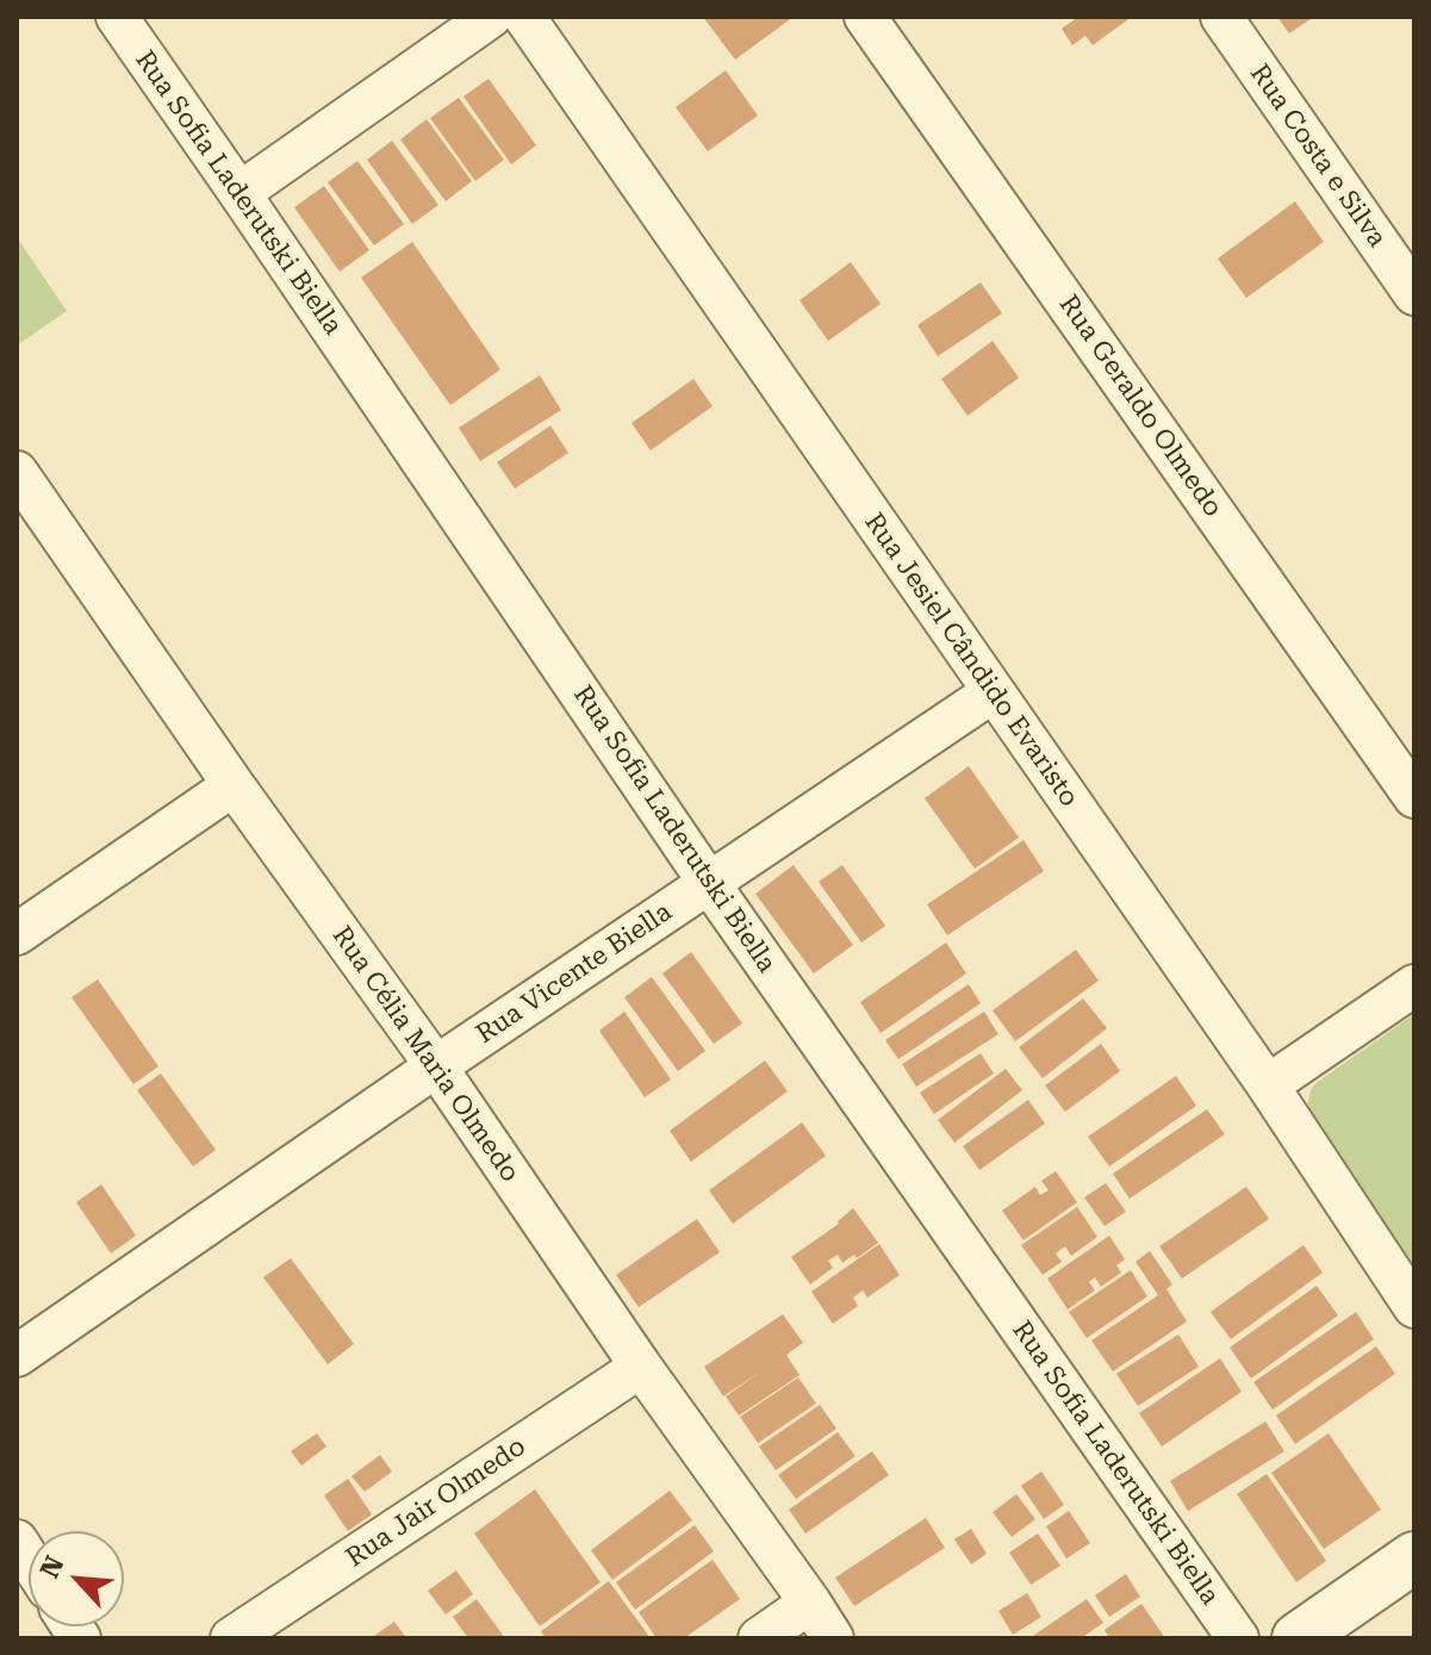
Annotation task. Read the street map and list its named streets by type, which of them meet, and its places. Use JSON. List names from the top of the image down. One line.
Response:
{"streets":{"street":["Rua Costa e Silva","Rua Sofia Laderutski Biella","Rua Geraldo Olmedo","Rua Jesiel Cândido Evaristo","Rua Vicente Biella","Rua Célia Maria Olmedo","Rua Jair Olmedo"]},"crossings":[["Rua Sofia Laderutski Biella","Rua Vicente Biella"],["Rua Jesiel Cândido Evaristo","Rua Vicente Biella"],["Rua Vicente Biella","Rua Célia Maria Olmedo"],["Rua Célia Maria Olmedo","Rua Jair Olmedo"]],"north":"top left"}
